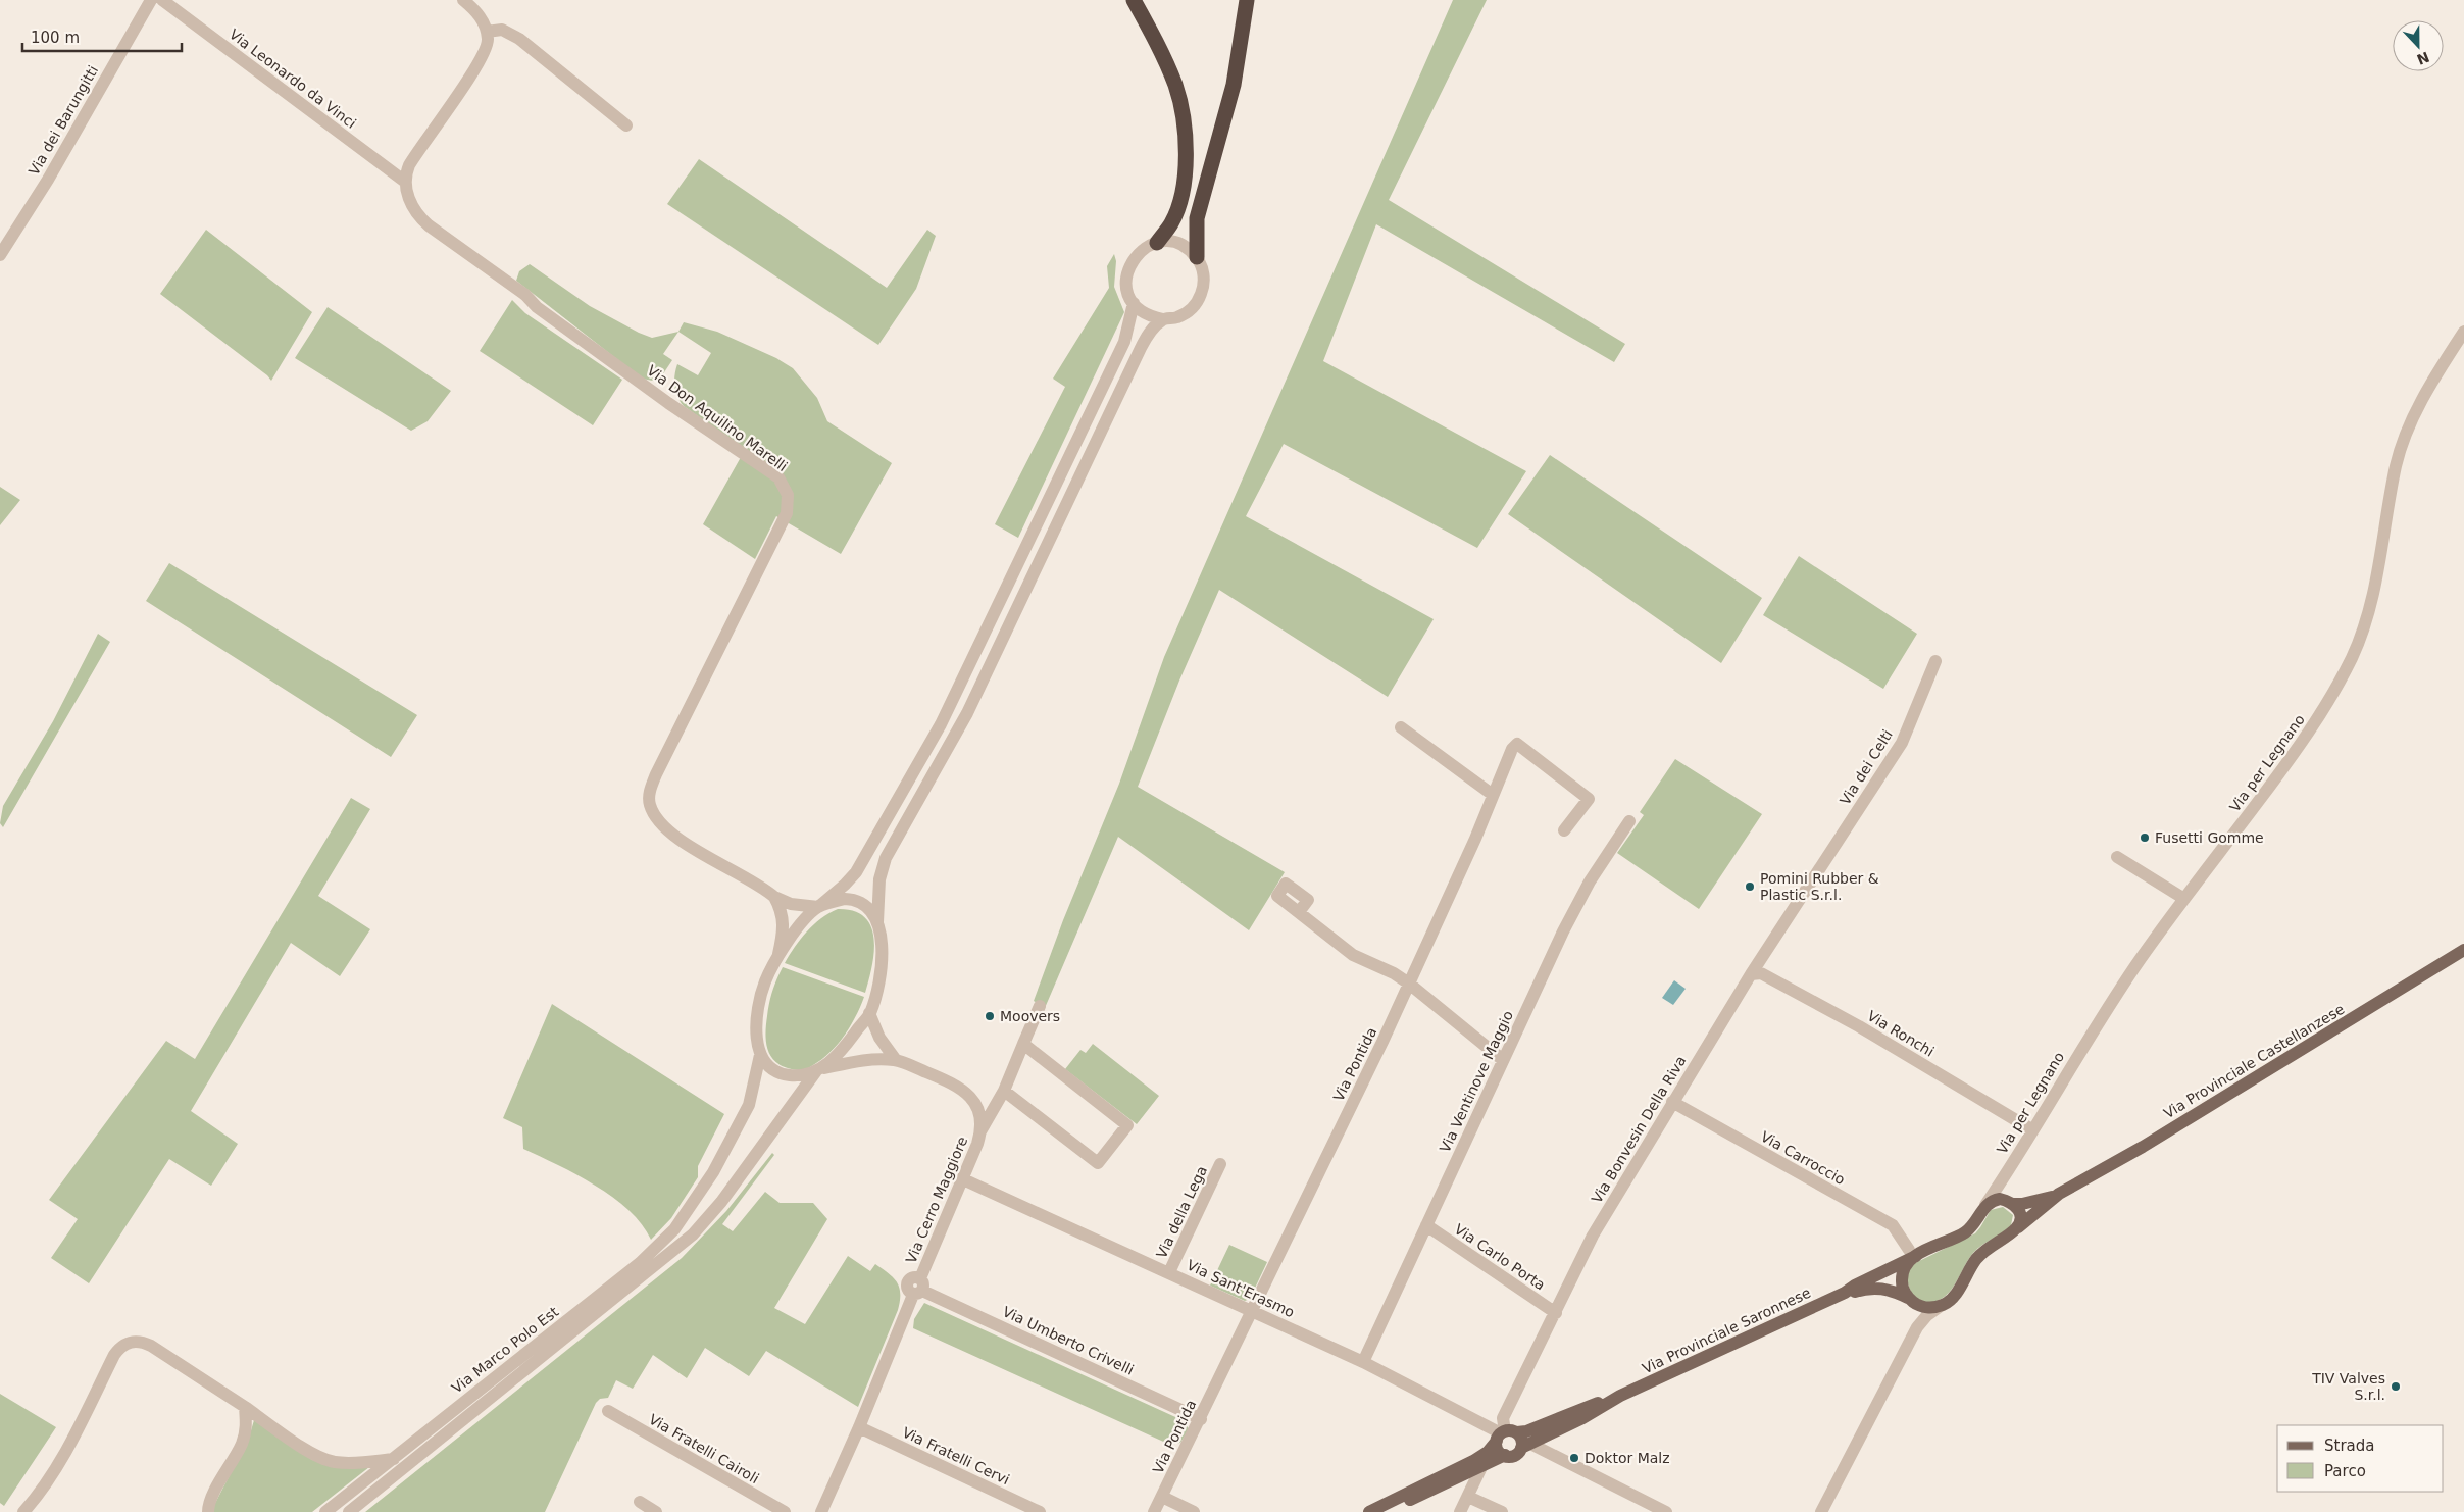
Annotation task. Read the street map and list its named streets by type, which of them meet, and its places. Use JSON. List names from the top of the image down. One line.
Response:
{"streets":{"main road":["Via Provinciale Castellanzese","Via Provinciale Saronnese"],"street":["Via Leonardo da Vinci","Via dei Barungitti","Via Don Aquilino Marelli","Via per Legnano","Via dei Celti","Via Ronchi","Via Pontida","Via Ventinove Maggio","Via Bonvesin Della Riva","Via Carroccio","Via Cerro Maggiore","Via della Lega","Via Carlo Porta","Via Sant'Erasmo","Via Umberto Crivelli","Via Marco Polo Est","Via Fratelli Cairoli","Via Fratelli Cervi"]},"crossings":[["Via Leonardo da Vinci","Via Don Aquilino Marelli"],["Via Don Aquilino Marelli","Via Cerro Maggiore"],["Via Don Aquilino Marelli","Via Marco Polo Est"],["Via per Legnano","Via Ronchi"],["Via per Legnano","Via Provinciale Castellanzese"],["Via per Legnano","Via Provinciale Saronnese"],["Via dei Celti","Via Bonvesin Della Riva"],["Via Ronchi","Via Bonvesin Della Riva"],["Via Provinciale Castellanzese","Via Provinciale Saronnese"],["Via Pontida","Via Sant'Erasmo"],["Via Pontida","Via Umberto Crivelli"],["Via Ventinove Maggio","Via Carlo Porta"],["Via Ventinove Maggio","Via Sant'Erasmo"],["Via Bonvesin Della Riva","Via Carroccio"],["Via Bonvesin Della Riva","Via Carlo Porta"],["Via Bonvesin Della Riva","Via Sant'Erasmo"],["Via Bonvesin Della Riva","Via Provinciale Saronnese"],["Via Carroccio","Via Provinciale Saronnese"],["Via Cerro Maggiore","Via Sant'Erasmo"],["Via Cerro Maggiore","Via Umberto Crivelli"],["Via Cerro Maggiore","Via Marco Polo Est"],["Via Cerro Maggiore","Via Fratelli Cervi"],["Via della Lega","Via Sant'Erasmo"],["Via Sant'Erasmo","Via Provinciale Saronnese"]],"places":["Fusetti Gomme","Pomini Rubber & Plastic S.r.l.","Moovers","TIV Valves S.r.l.","Doktor Malz"],"legend":["Strada","Parco"],"scale_bar":"100 m","north":"bottom"}
